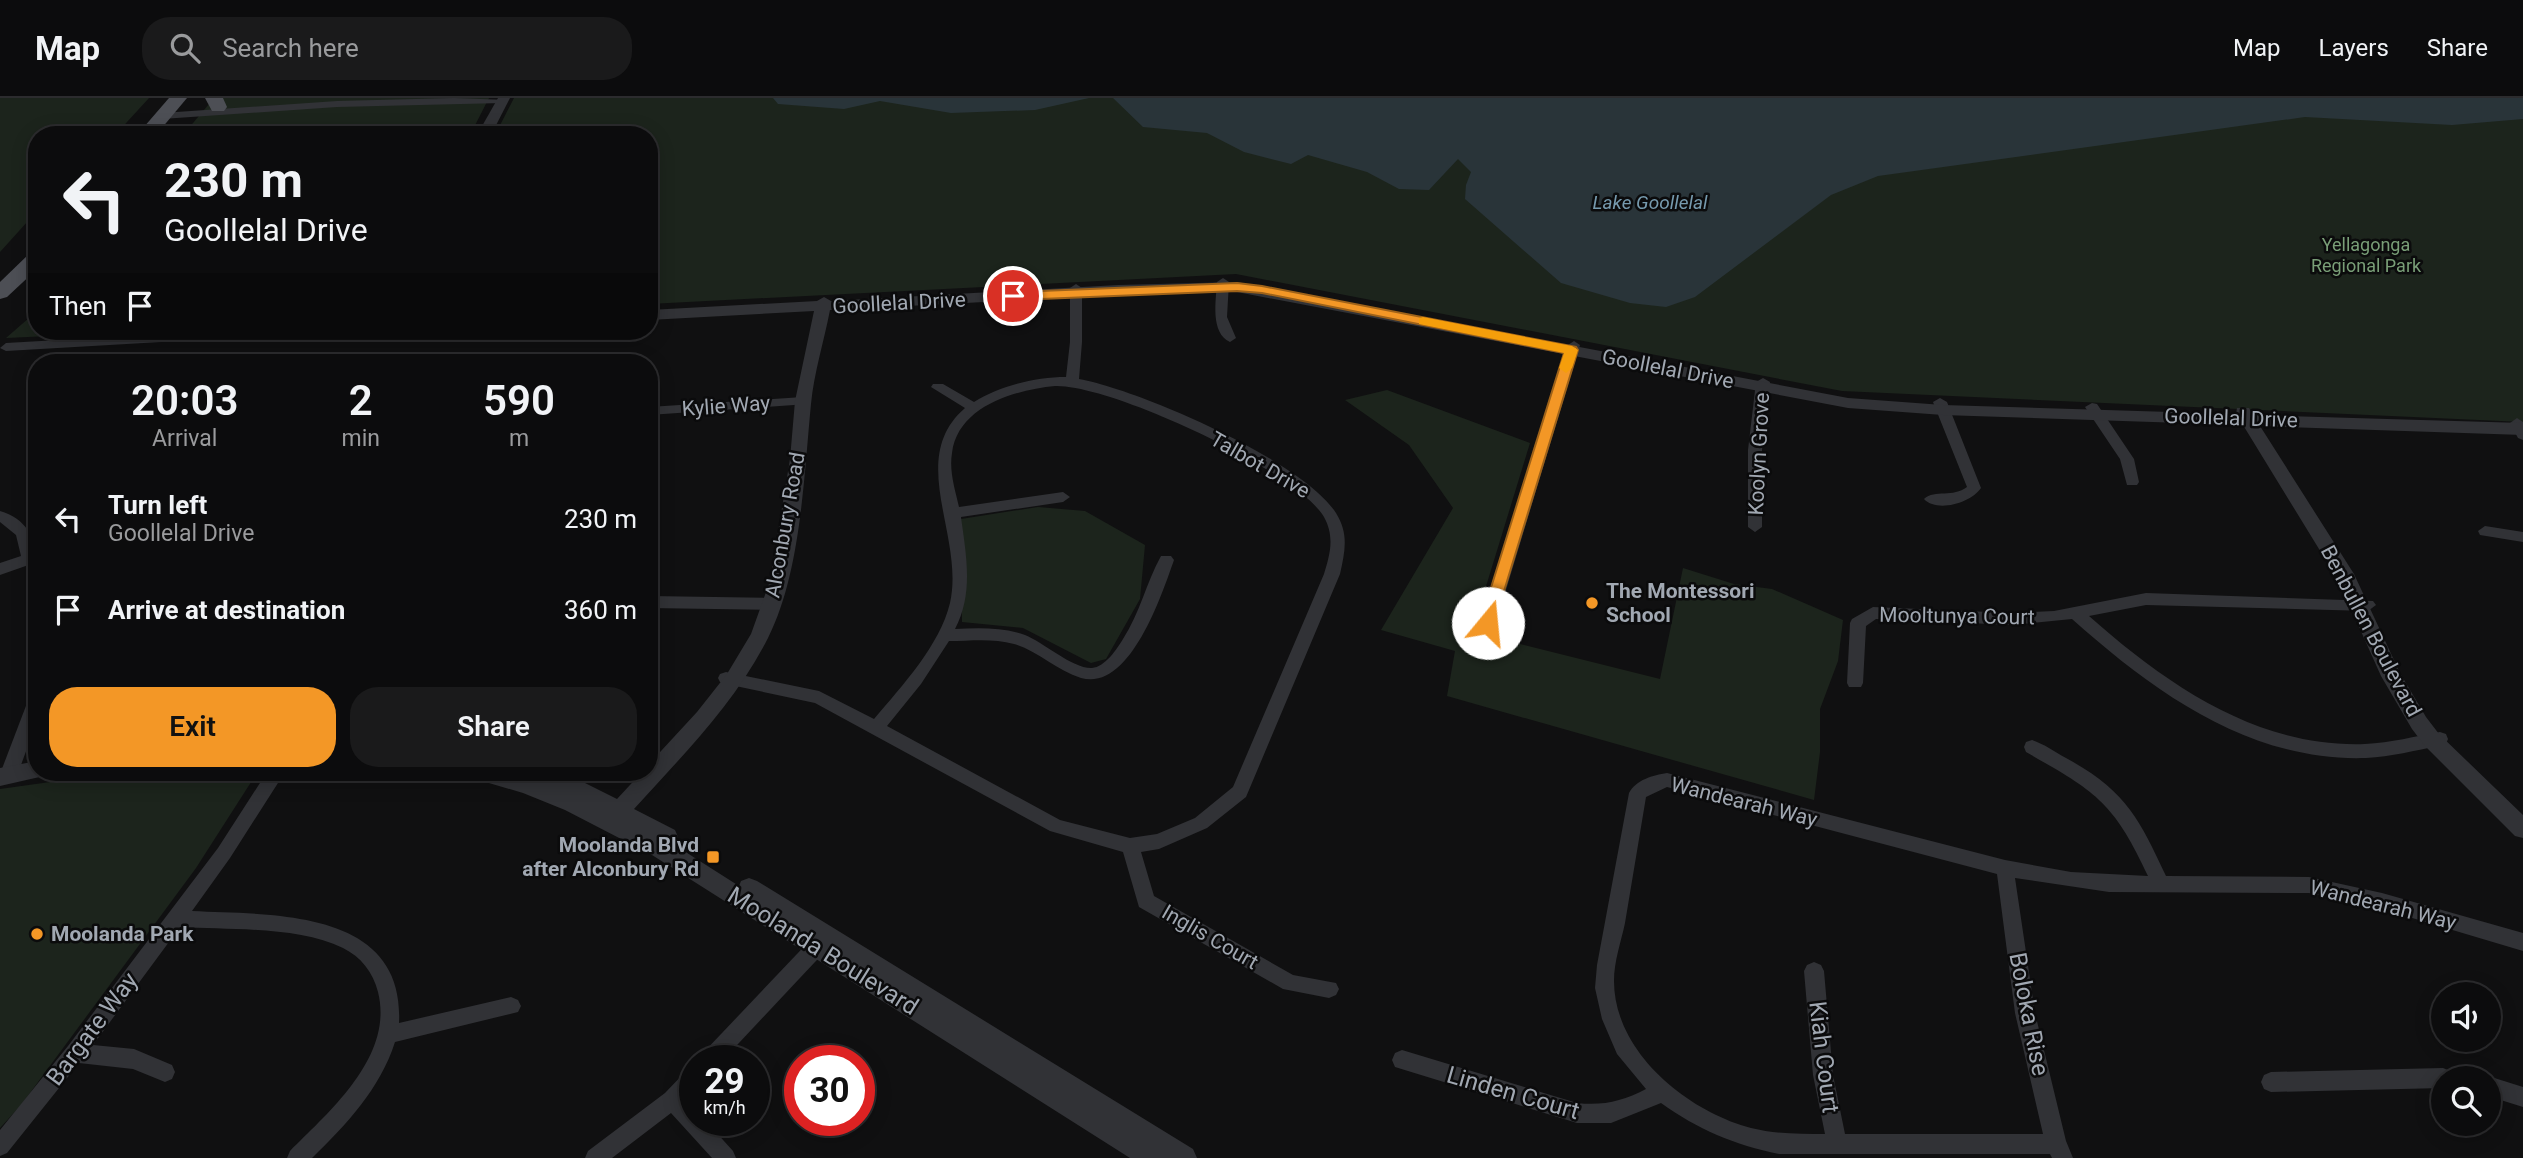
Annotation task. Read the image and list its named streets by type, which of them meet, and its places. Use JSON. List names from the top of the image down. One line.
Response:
{"streets":{"street":["Goollelal Drive","Kylie Way","Koolyn Grove","Talbot Drive","Alconbury Road","Mooltunya Court","Benbullen Boulevard","Wandearah Way","Inglis Court","Moolanda Boulevard","Boloka Rise","Bargate Way","Kiah Court","Linden Court"]},"crossings":[["Goollelal Drive","Koolyn Grove"],["Goollelal Drive","Alconbury Road"],["Goollelal Drive","Benbullen Boulevard"],["Kylie Way","Alconbury Road"],["Talbot Drive","Alconbury Road"],["Talbot Drive","Inglis Court"],["Alconbury Road","Moolanda Boulevard"],["Mooltunya Court","Benbullen Boulevard"],["Wandearah Way","Boloka Rise"],["Wandearah Way","Kiah Court"],["Wandearah Way","Linden Court"]],"water":["Lake Goollelal"],"parks":["Yellagonga Regional Park"],"places":{"other":["The Montessori School","Moolanda Park"],"transit":["Moolanda Blvd after Alconbury Rd"]},"page":{"header":"Map","search":"Search here","nav":["Map","Layers","Share"],"turn":["230 m","Goollelal Drive"],"then":"Then","eta":["20:03","Arrival","2","min","590","m"],"list":[{"name":"Turn left","note":"Goollelal Drive","value":"230 m"},{"name":"Arrive at destination","value":"360 m"}],"buttons":["Exit","Share"],"speed":"29 km/h","limit":"30"}}
